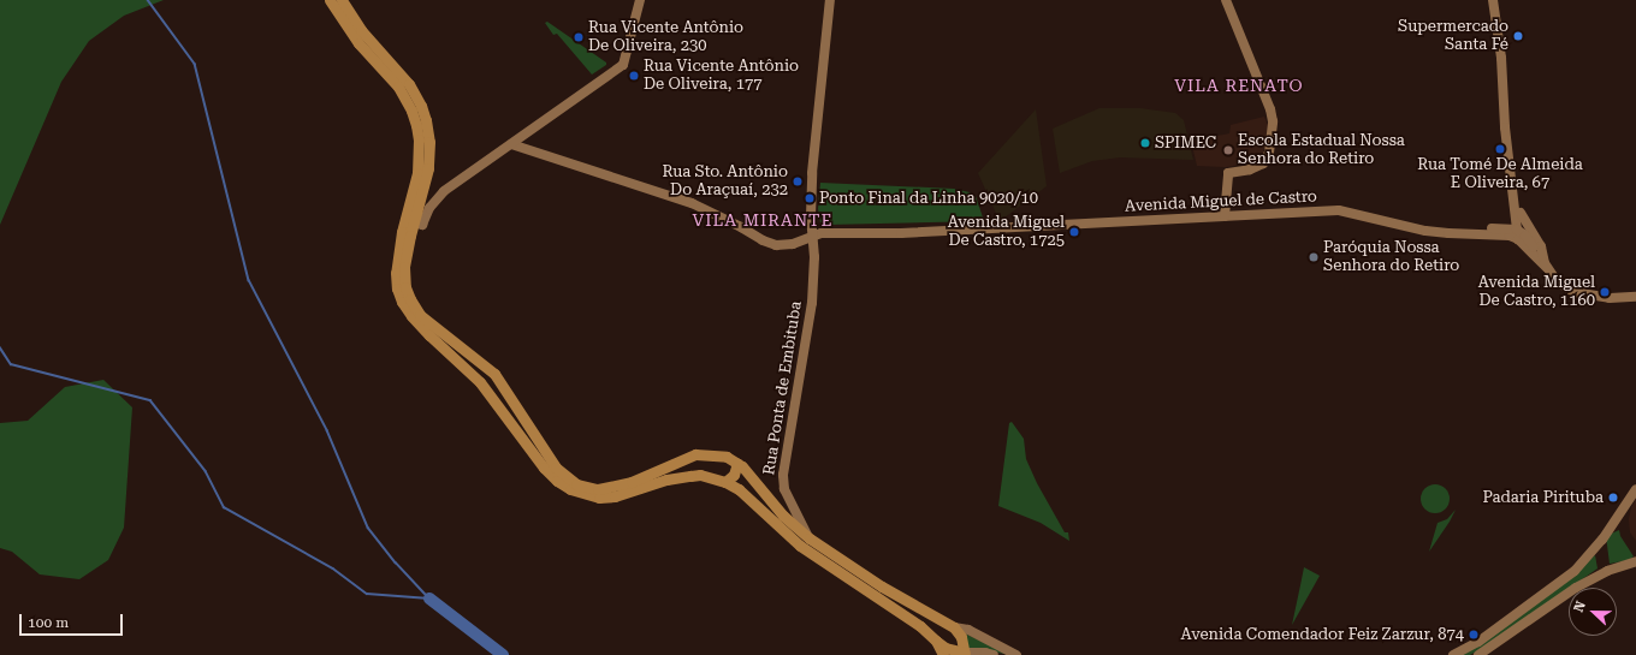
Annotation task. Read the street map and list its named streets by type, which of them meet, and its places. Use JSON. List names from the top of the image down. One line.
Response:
{"streets":{"street":["Avenida Miguel de Castro","Rua Ponta de Embituba"]},"crossings":[["Avenida Miguel de Castro","Rua Ponta de Embituba"]],"districts":["VILA RENATO","VILA MIRANTE"],"places":["Supermercado Santa Fé","Rua Vicente Antônio De Oliveira, 230","Rua Vicente Antônio De Oliveira, 177","SPIMEC","Rua Tomé De Almeida E Oliveira, 67","Escola Estadual Nossa Senhora do Retiro","Rua Sto. Antônio Do Araçuaí, 232","Ponto Final da Linha 9020/10","Avenida Miguel De Castro, 1725","Paróquia Nossa Senhora do Retiro","Avenida Miguel De Castro, 1160","Padaria Pirituba","Avenida Comendador Feiz Zarzur, 874"],"scale_bar":"100 m","north":"left"}
